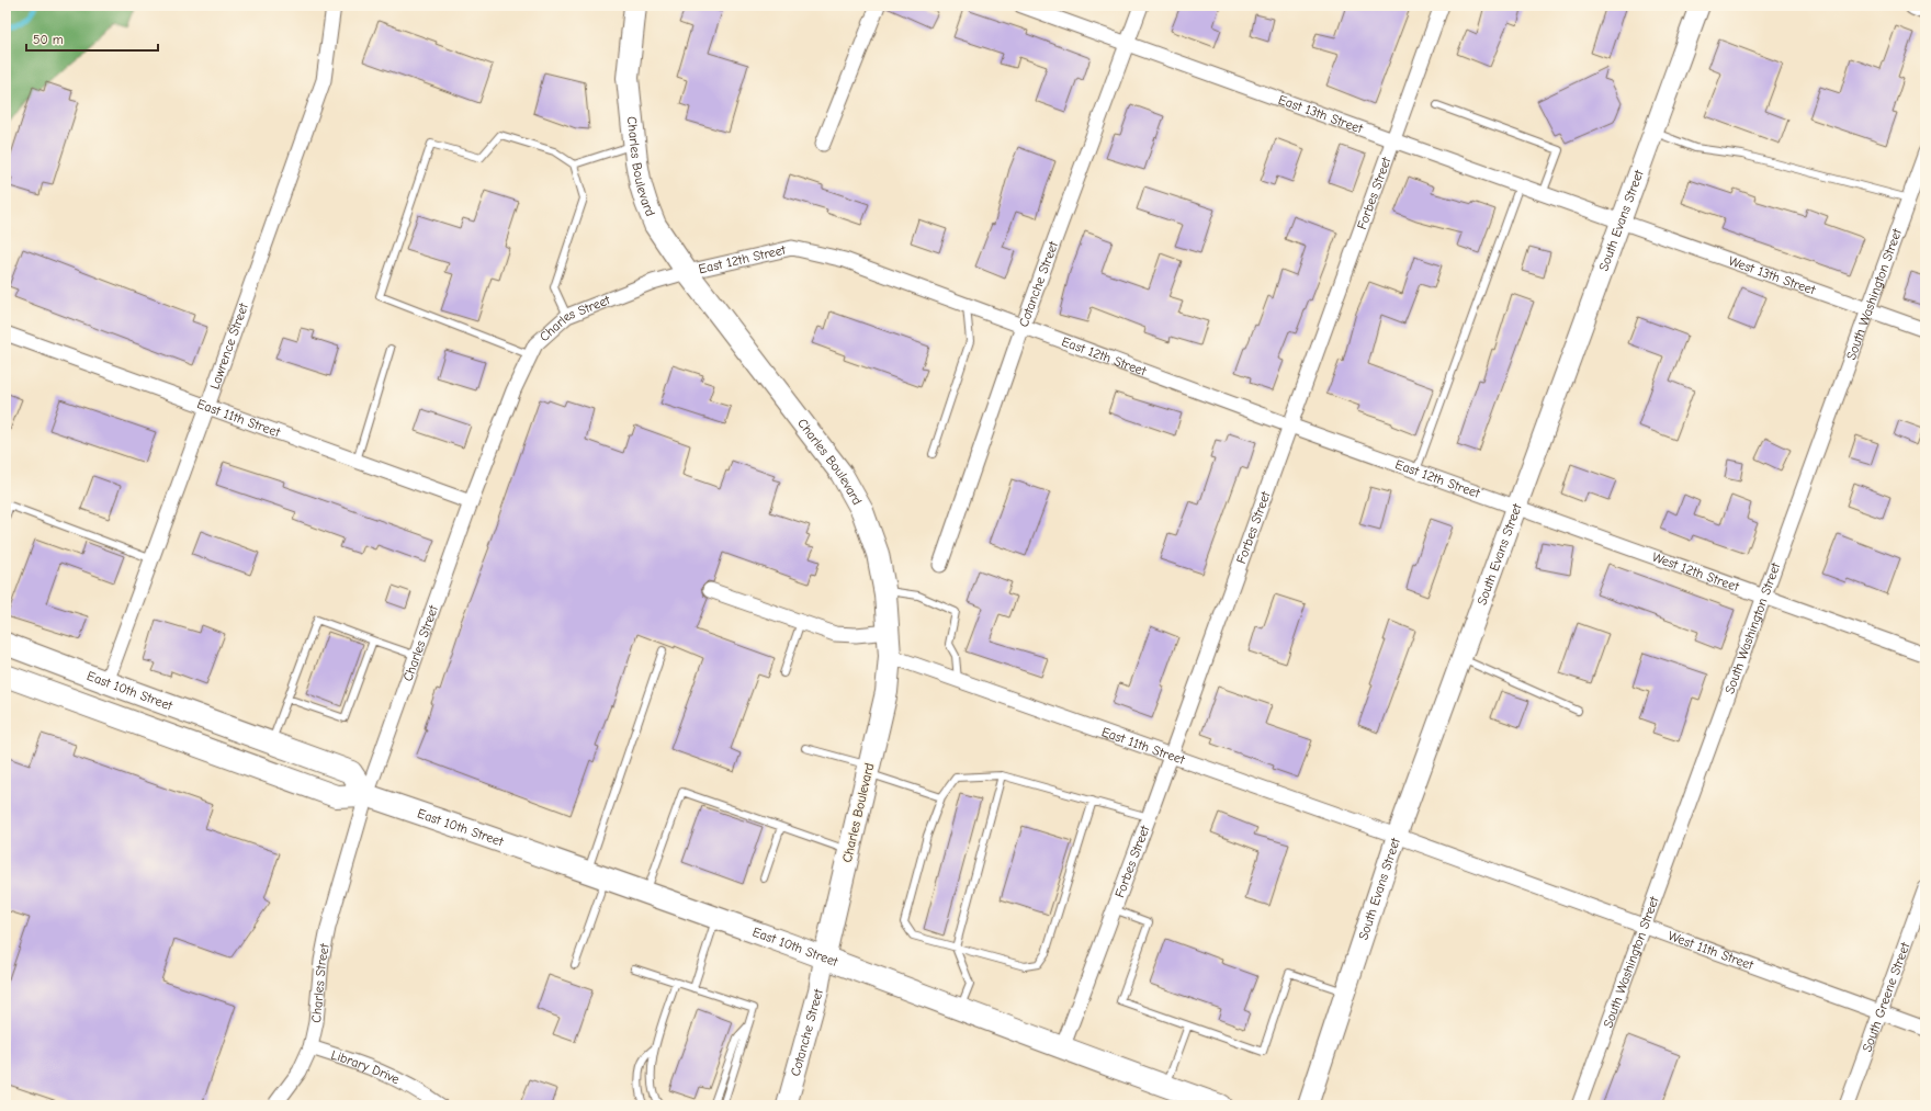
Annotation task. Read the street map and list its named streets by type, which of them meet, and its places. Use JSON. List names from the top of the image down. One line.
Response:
{"streets":{"main road":["Charles Boulevard","South Evans Street","Cotanche Street","East 10th Street"],"street":["East 13th Street","Forbes Street","East 12th Street","West 13th Street","South Washington Street","Charles Street","Lawrence Street","East 11th Street","West 12th Street","West 11th Street","South Greene Street","Library Drive"]},"crossings":[["East 13th Street","Forbes Street"],["East 13th Street","South Evans Street"],["East 13th Street","West 13th Street"],["East 13th Street","Cotanche Street"],["Charles Boulevard","East 12th Street"],["Charles Boulevard","Cotanche Street"],["Charles Boulevard","Charles Street"],["Charles Boulevard","East 11th Street"],["Charles Boulevard","East 10th Street"],["Forbes Street","East 12th Street"],["Forbes Street","East 11th Street"],["Forbes Street","East 10th Street"],["South Evans Street","East 12th Street"],["South Evans Street","West 13th Street"],["South Evans Street","East 11th Street"],["South Evans Street","West 12th Street"],["South Evans Street","West 11th Street"],["East 12th Street","Cotanche Street"],["East 12th Street","Charles Street"],["East 12th Street","West 12th Street"],["West 13th Street","South Washington Street"],["Cotanche Street","East 10th Street"],["South Washington Street","West 12th Street"],["South Washington Street","West 11th Street"],["Charles Street","East 11th Street"],["Charles Street","East 10th Street"],["Charles Street","Library Drive"],["Lawrence Street","East 11th Street"],["Lawrence Street","East 10th Street"],["East 11th Street","West 11th Street"],["West 11th Street","South Greene Street"]],"scale_bar":"50 m"}
